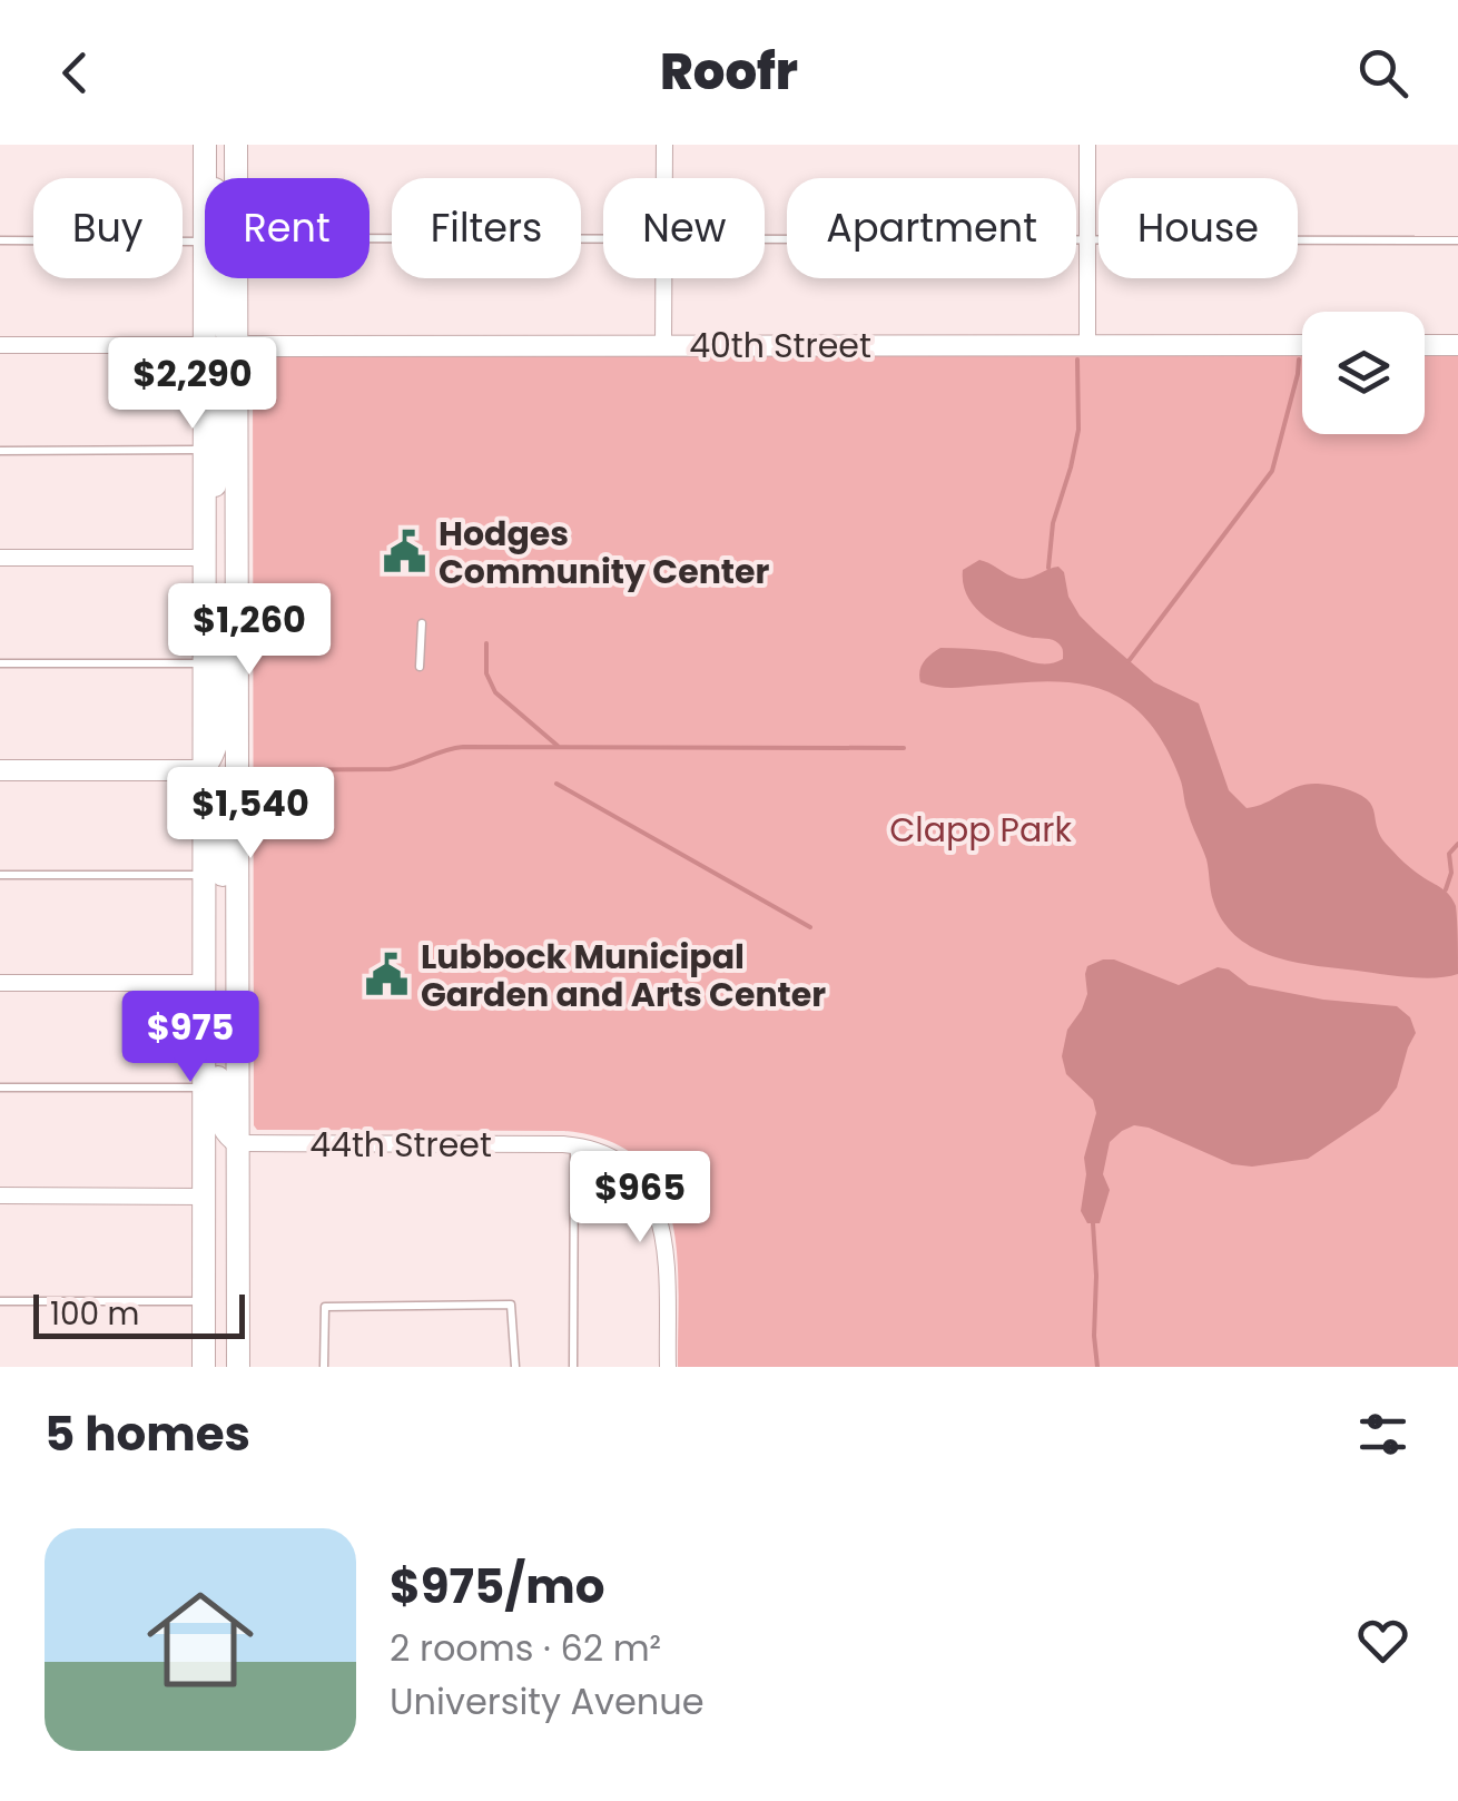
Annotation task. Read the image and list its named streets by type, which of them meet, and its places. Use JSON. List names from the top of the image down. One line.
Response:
{"streets":{"street":["40th Street","44th Street"]},"parks":["Clapp Park"],"places":{"public building":["Hodges Community Center","Lubbock Municipal Garden and Arts Center"]},"scale_bar":"100 m","page":{"header":"Roofr","chip":["Buy","Rent","Filters","New","Apartment","House"],"price":["$2,290","$1,260","$1,540","$975","$965"],"scale":"100 m","heading":"5 homes","list":[{"name":"$975/mo","note":"2 rooms · 62 m² · University Avenue"}]}}
